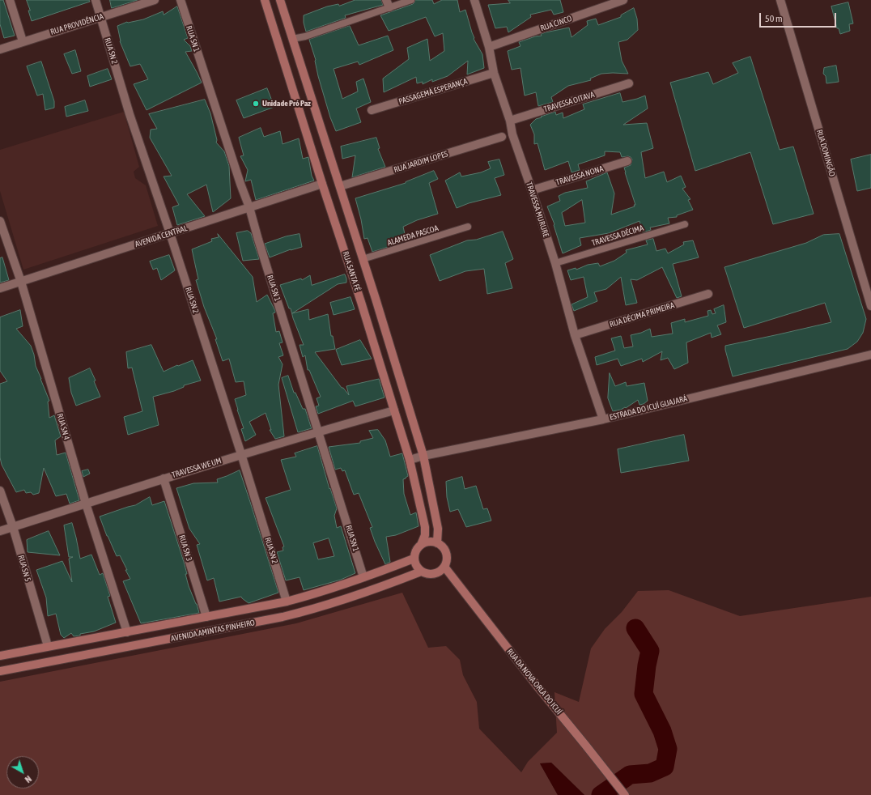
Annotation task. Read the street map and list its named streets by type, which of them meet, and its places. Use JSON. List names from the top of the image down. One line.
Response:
{"streets":{"street":["RUA CINCO","RUA PROVIDÊNCIA","RUA SN 1","RUA SN 2","PASSAGEMÀ ESPERANÇA","TRAVESSA OITAVA","RUA DOMINGÃO","RUA JARDIM LOPES","TRAVESSA NONA","TRAVESSA MURURE","AVENIDA CENTRAL","RUA SANTA FÉ","RUA DÉCIMA PRIMEIRA","ESTRADA DO ICUÍ GUAJARÁ","RUA SN 4","TRAVESSA WE UM","RUA SN 3","RUA SN 5","AVENIDA AMINTAS PINHEIRO","RUA DA NOVA ORLA DO ICUÍ"],"lane":["ALAMEDA PASCOA","TRAVESSA DÉCIMA"]},"crossings":[["RUA CINCO","TRAVESSA MURURE"],["RUA PROVIDÊNCIA","RUA SN 2"],["RUA SN 1","AVENIDA CENTRAL"],["RUA SN 1","TRAVESSA WE UM"],["RUA SN 1","AVENIDA AMINTAS PINHEIRO"],["RUA SN 2","AVENIDA CENTRAL"],["RUA SN 2","TRAVESSA WE UM"],["RUA SN 2","AVENIDA AMINTAS PINHEIRO"],["PASSAGEMÀ ESPERANÇA","TRAVESSA MURURE"],["TRAVESSA OITAVA","TRAVESSA MURURE"],["RUA JARDIM LOPES","RUA SANTA FÉ"],["TRAVESSA NONA","TRAVESSA MURURE"],["TRAVESSA MURURE","TRAVESSA DÉCIMA"],["TRAVESSA MURURE","RUA DÉCIMA PRIMEIRA"],["TRAVESSA MURURE","ESTRADA DO ICUÍ GUAJARÁ"],["ALAMEDA PASCOA","RUA SANTA FÉ"],["AVENIDA CENTRAL","RUA SANTA FÉ"],["AVENIDA CENTRAL","RUA SN 4"],["RUA SANTA FÉ","ESTRADA DO ICUÍ GUAJARÁ"],["RUA SANTA FÉ","TRAVESSA WE UM"],["RUA SANTA FÉ","AVENIDA AMINTAS PINHEIRO"],["RUA SANTA FÉ","RUA DA NOVA ORLA DO ICUÍ"],["RUA SN 4","TRAVESSA WE UM"],["RUA SN 4","AVENIDA AMINTAS PINHEIRO"],["TRAVESSA WE UM","RUA SN 3"],["TRAVESSA WE UM","RUA SN 5"],["RUA SN 3","AVENIDA AMINTAS PINHEIRO"],["RUA SN 5","AVENIDA AMINTAS PINHEIRO"],["AVENIDA AMINTAS PINHEIRO","RUA DA NOVA ORLA DO ICUÍ"]],"places":["Unidade Pró Paz"],"scale_bar":"50 m","north":"bottom right"}
